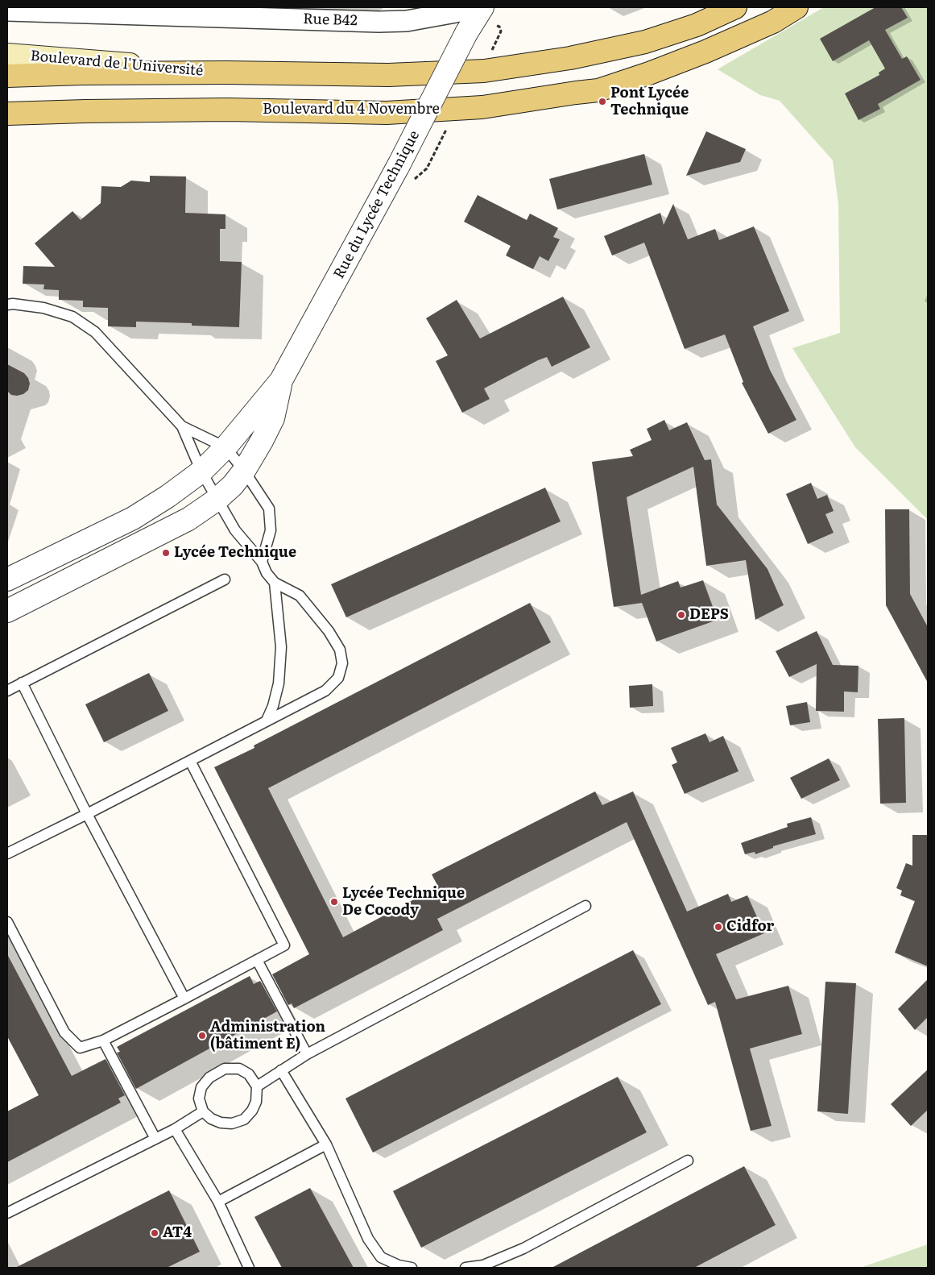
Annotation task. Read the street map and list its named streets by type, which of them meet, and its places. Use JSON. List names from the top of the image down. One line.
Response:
{"streets":{"main road":["Boulevard de l'Université","Boulevard du 4 Novembre"],"street":["Rue B42","Rue du Lycée Technique"]},"crossings":[["Rue B42","Rue du Lycée Technique"]],"places":["Pont Lycée Technique","Lycée Technique","DEPS","Lycée Technique De Cocody","Cidfor","Administration (bâtiment E)","AT4"]}
